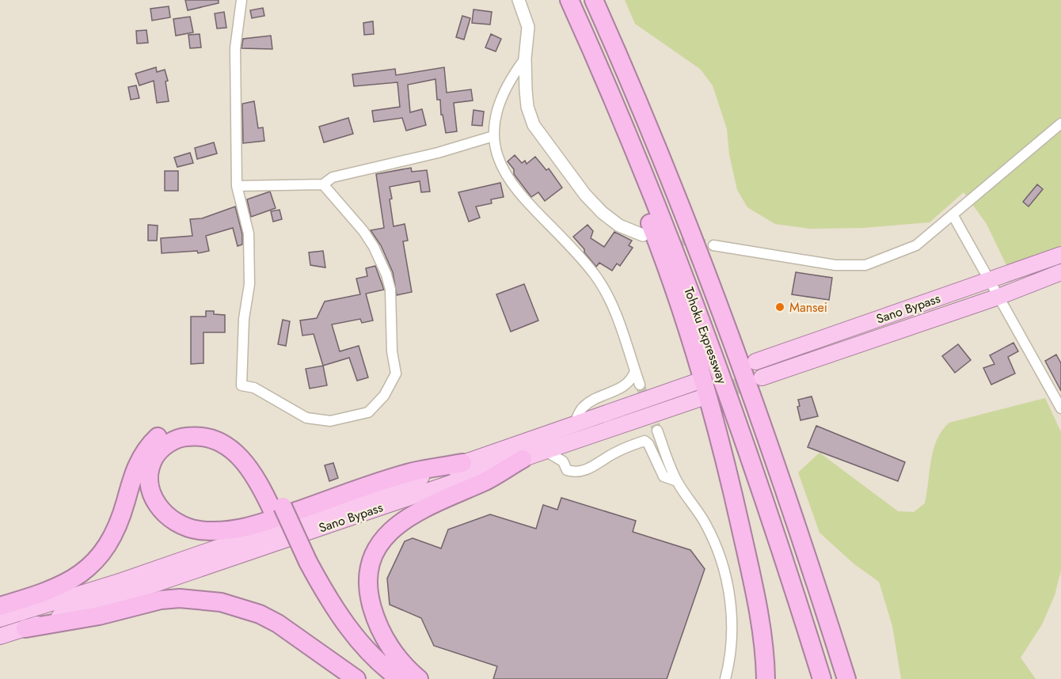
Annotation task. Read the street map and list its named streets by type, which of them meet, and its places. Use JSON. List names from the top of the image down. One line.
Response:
{"streets":{"highway":["Sano Bypass","Tohoku Expressway"]},"places":["Mansei"]}
